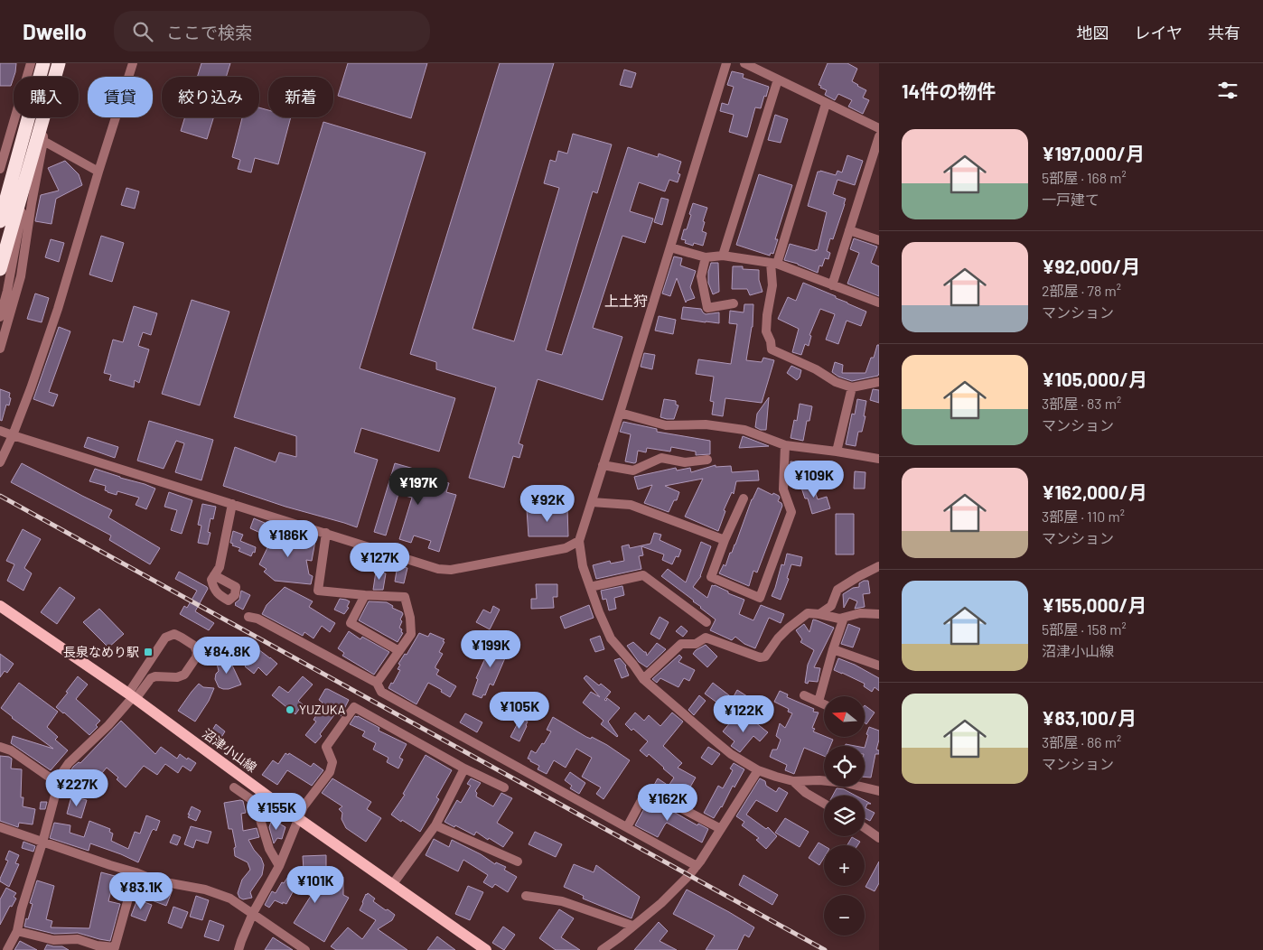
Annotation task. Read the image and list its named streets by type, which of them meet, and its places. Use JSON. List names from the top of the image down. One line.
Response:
{"streets":{"main road":["沼津小山線"]},"districts":["上土狩"],"places":{"transit":["長泉なめり駅"],"other":["YUZUKA"]},"north":"left","page":{"header":"Dwello","search":"ここで検索","nav":["地図","レイヤ","共有"],"heading":"14件の物件","chip":["購入","賃貸","絞り込み","新着"],"list":[{"name":"¥197,000/月","note":"5部屋 · 168 m² · 一戸建て"},{"name":"¥92,000/月","note":"2部屋 · 78 m² · マンション"},{"name":"¥105,000/月","note":"3部屋 · 83 m² · マンション"},{"name":"¥162,000/月","note":"3部屋 · 110 m² · マンション"},{"name":"¥155,000/月","note":"5部屋 · 158 m² · 沼津小山線"},{"name":"¥83,100/月","note":"3部屋 · 86 m² · マンション"}],"price":["¥109K","¥197K","¥92K","¥186K","¥127K","¥199K","¥84.8K","¥105K","¥122K","¥227K","¥162K","¥155K","¥101K","¥83.1K"],"map_buttons":["+","−"]}}
